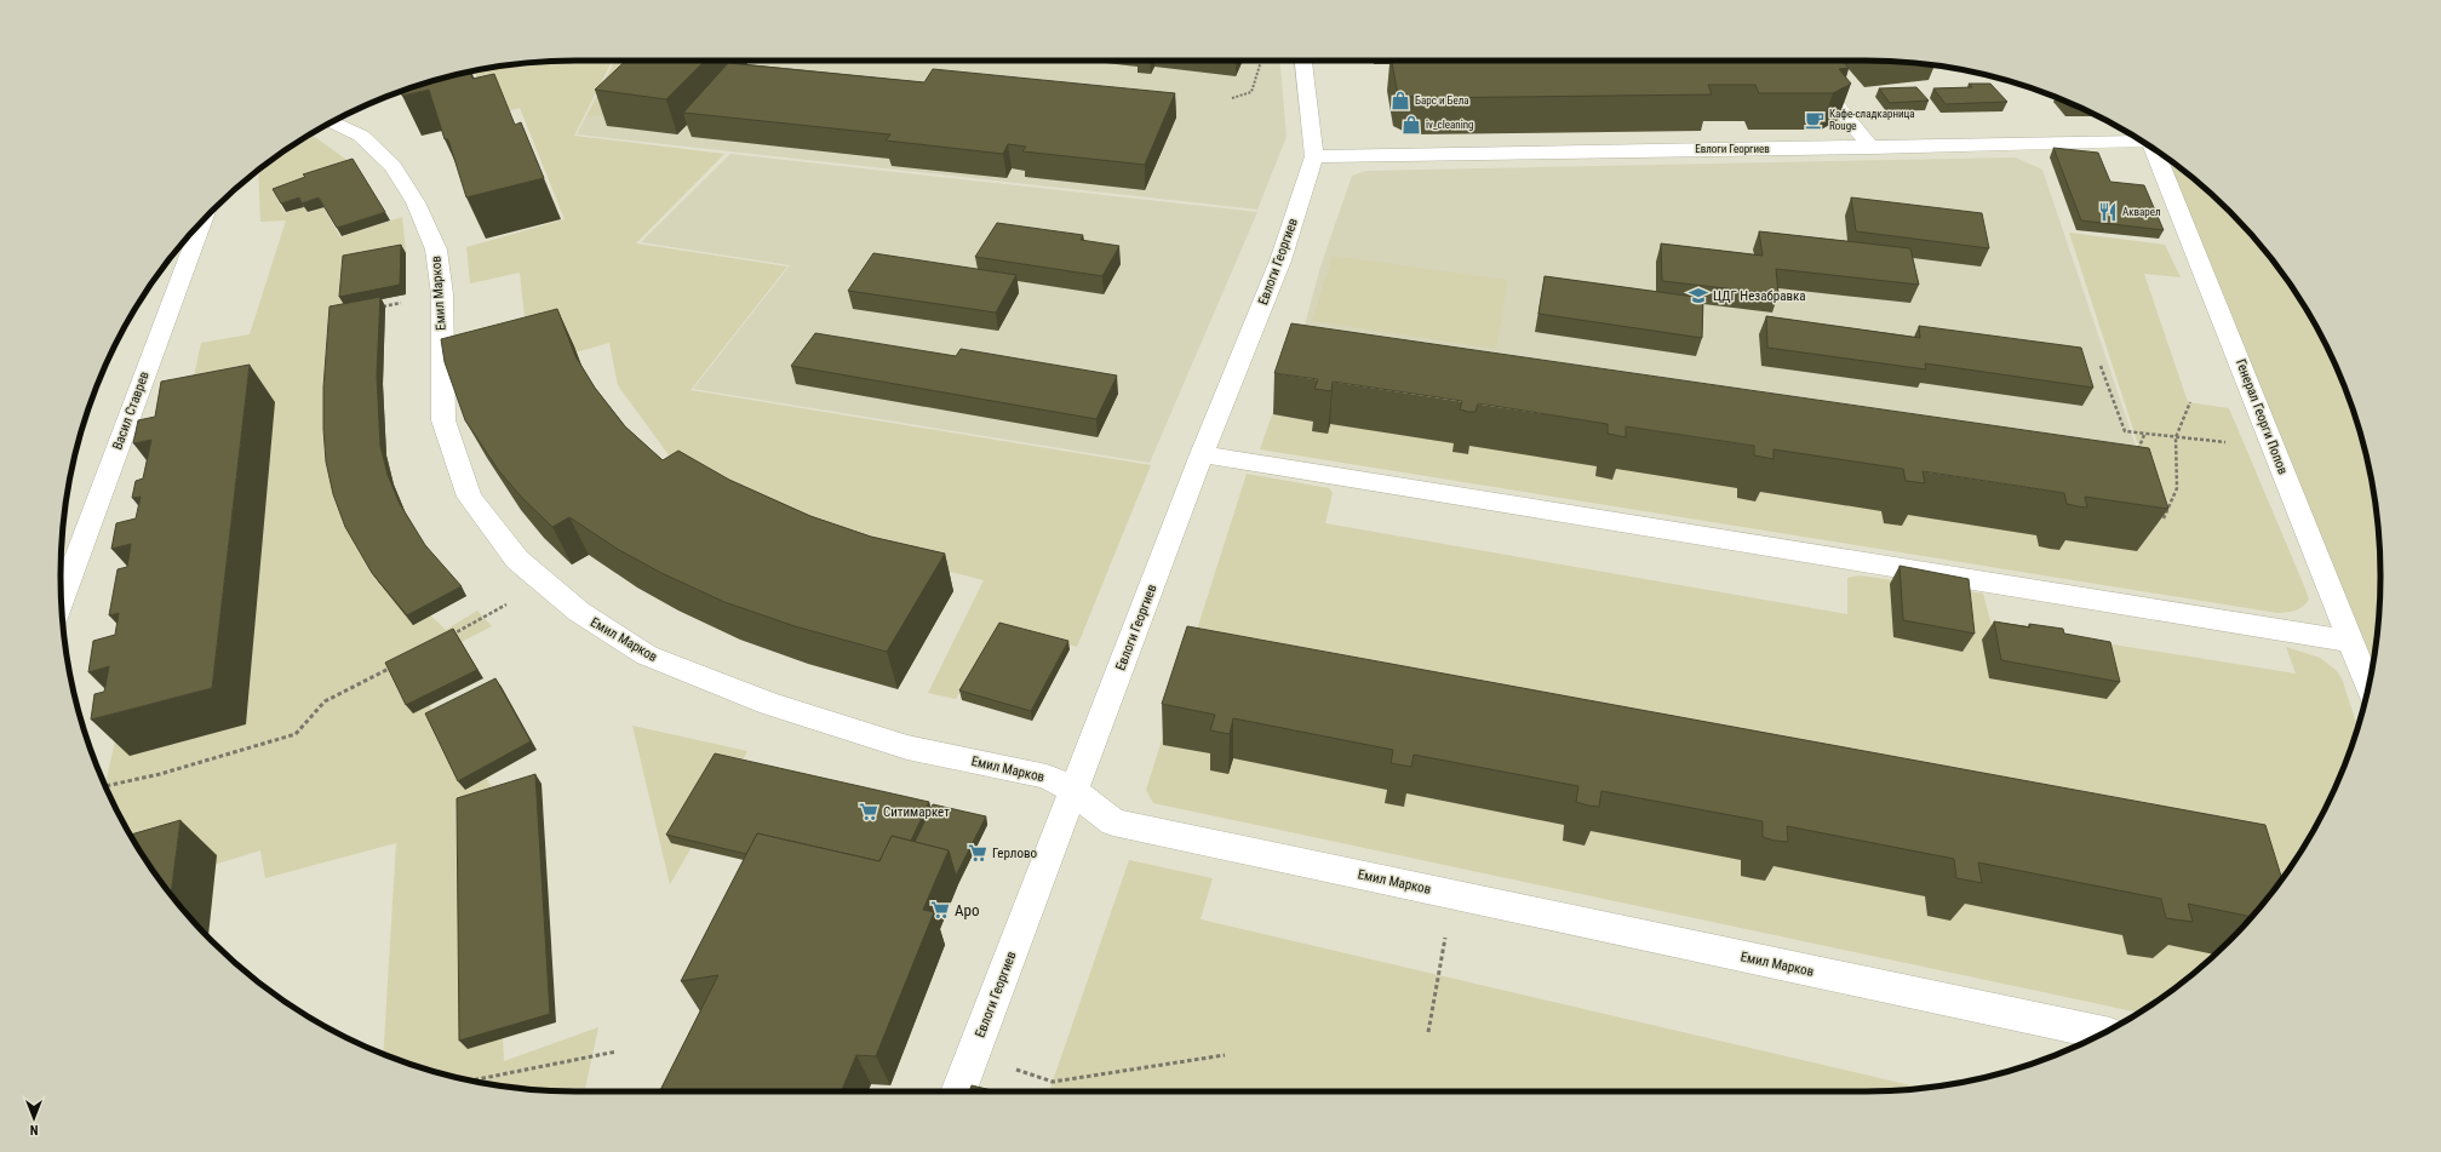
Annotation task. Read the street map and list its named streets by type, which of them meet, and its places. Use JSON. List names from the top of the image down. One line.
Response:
{"streets":{"street":["Евлоги Георгиев","Емил Марков","Васил Ставрев","Генерал Георги Попов"]},"crossings":[["Евлоги Георгиев","Емил Марков"]],"places":{"shop":["Барс и Бела","iv_cleaning"],"cafe":["Кафе-сладкарница Rouge"],"restaurant":["Акварел"],"school or university":["ЦДГ Незабравка"],"supermarket":["Ситимаркет","Герлово","Аро"]},"north":"bottom"}
